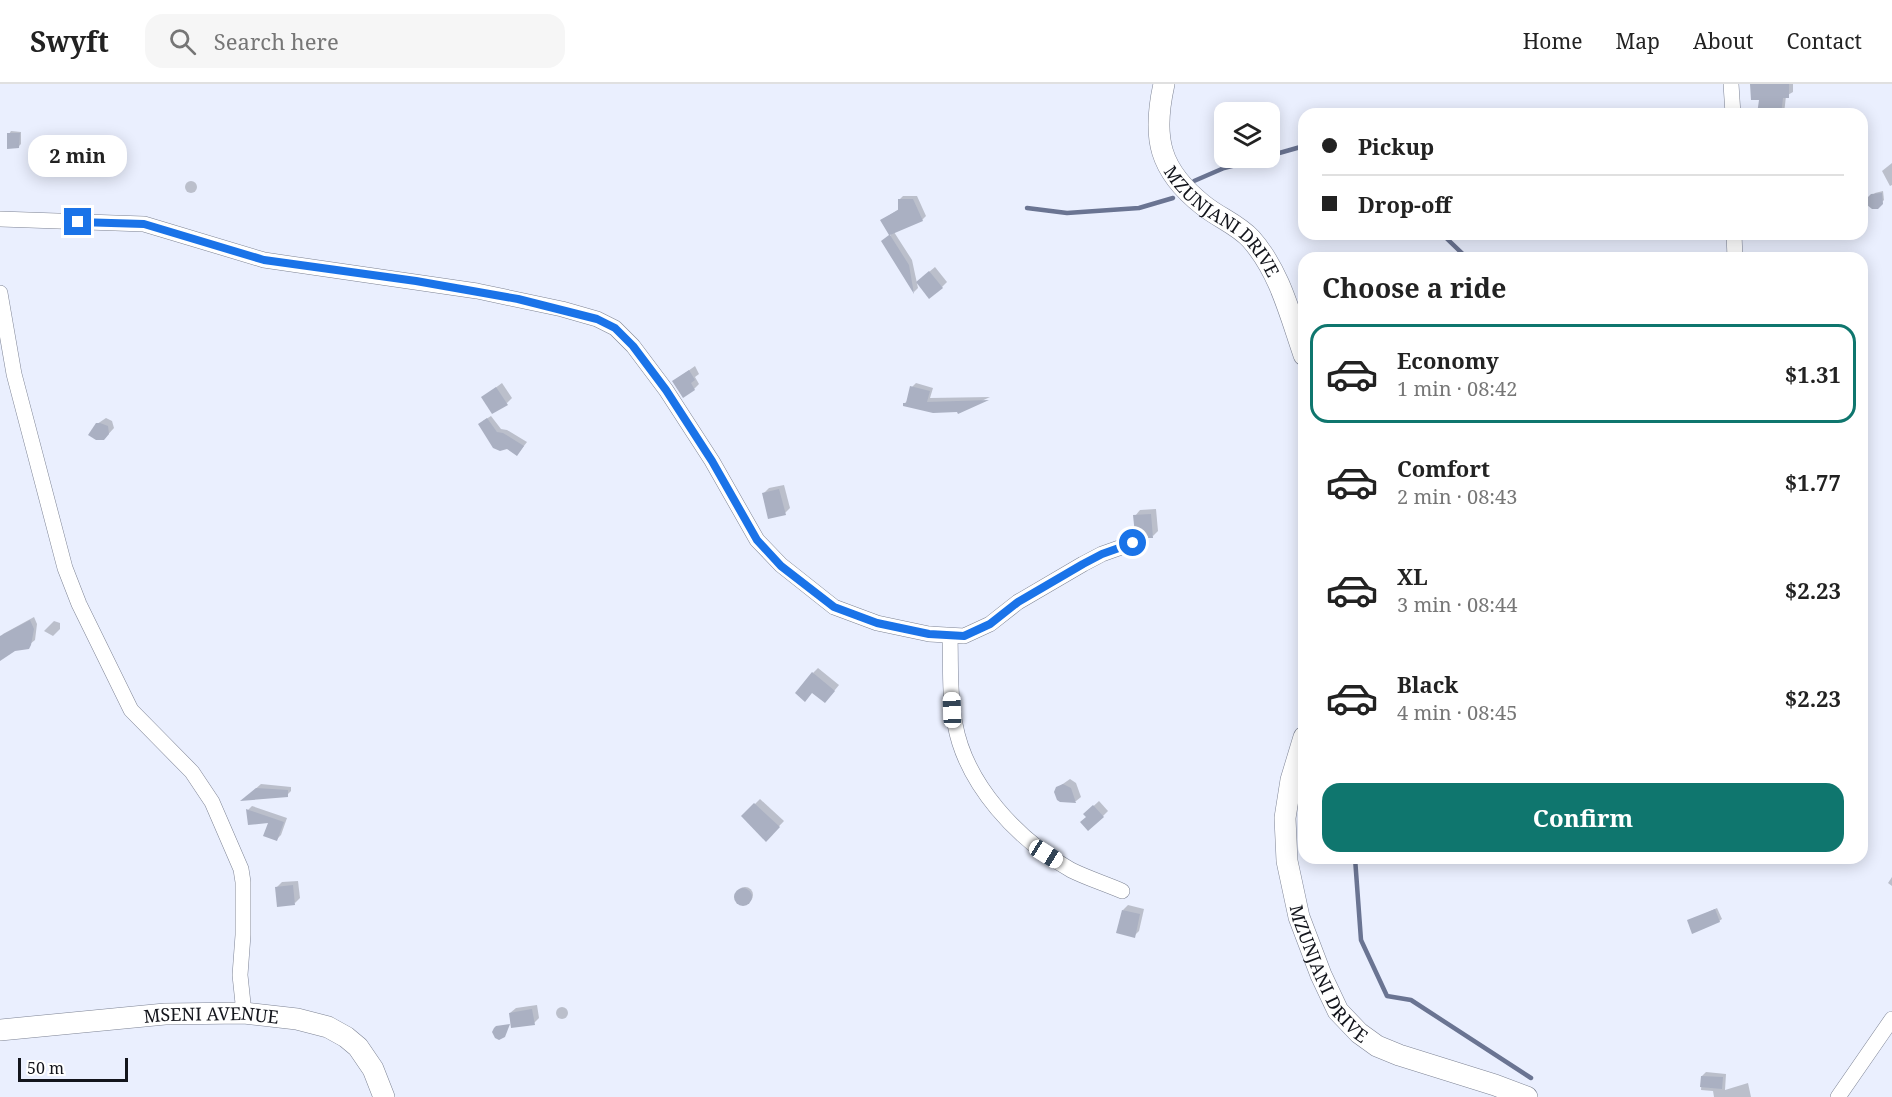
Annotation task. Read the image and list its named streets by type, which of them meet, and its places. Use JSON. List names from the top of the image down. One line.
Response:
{"streets":{"main road":["MZUNJANI DRIVE","MSENI AVENUE"]},"scale_bar":"50 m","page":{"header":"Swyft","search":"Search here","nav":["Home","Map","About","Contact"],"banner":["Pickup","Drop-off"],"bubble":"2 min","heading":"Choose a ride","list":[{"name":"Economy","note":"1 min · 08:42","value":"$1.31"},{"name":"Comfort","note":"2 min · 08:43","value":"$1.77"},{"name":"XL","note":"3 min · 08:44","value":"$2.23"},{"name":"Black","note":"4 min · 08:45","value":"$2.23"}],"buttons":"Confirm","scale":"50 m"}}
